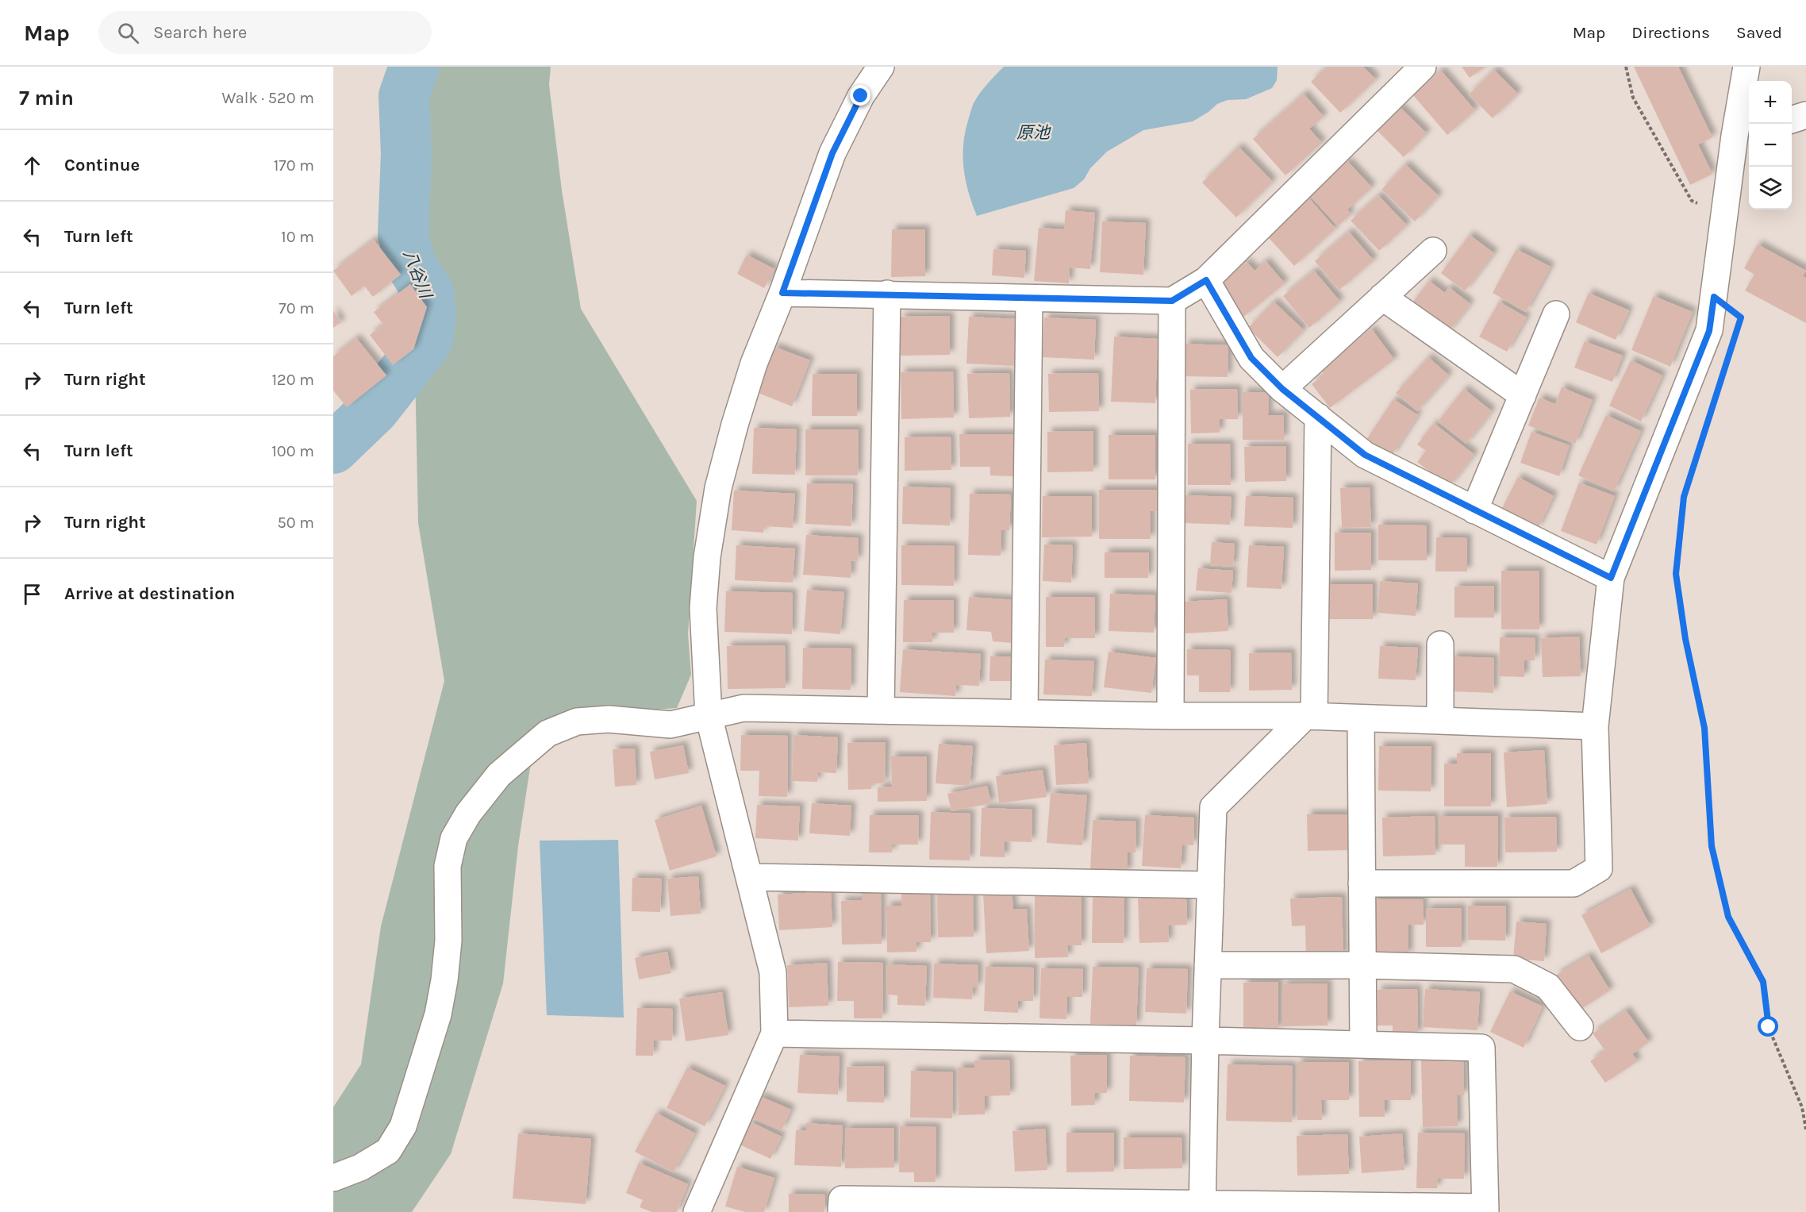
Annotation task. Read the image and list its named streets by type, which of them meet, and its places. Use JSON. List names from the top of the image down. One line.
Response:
{"water":["原池","八谷川"],"page":{"header":"Map","search":"Search here","nav":["Map","Directions","Saved"],"heading":["7 min","Walk · 520 m"],"map_buttons":["+","−"],"list":[["Continue","170 m"],["Turn left","10 m"],["Turn left","70 m"],["Turn right","120 m"],["Turn left","100 m"],["Turn right","50 m"],"Arrive at destination"]}}
